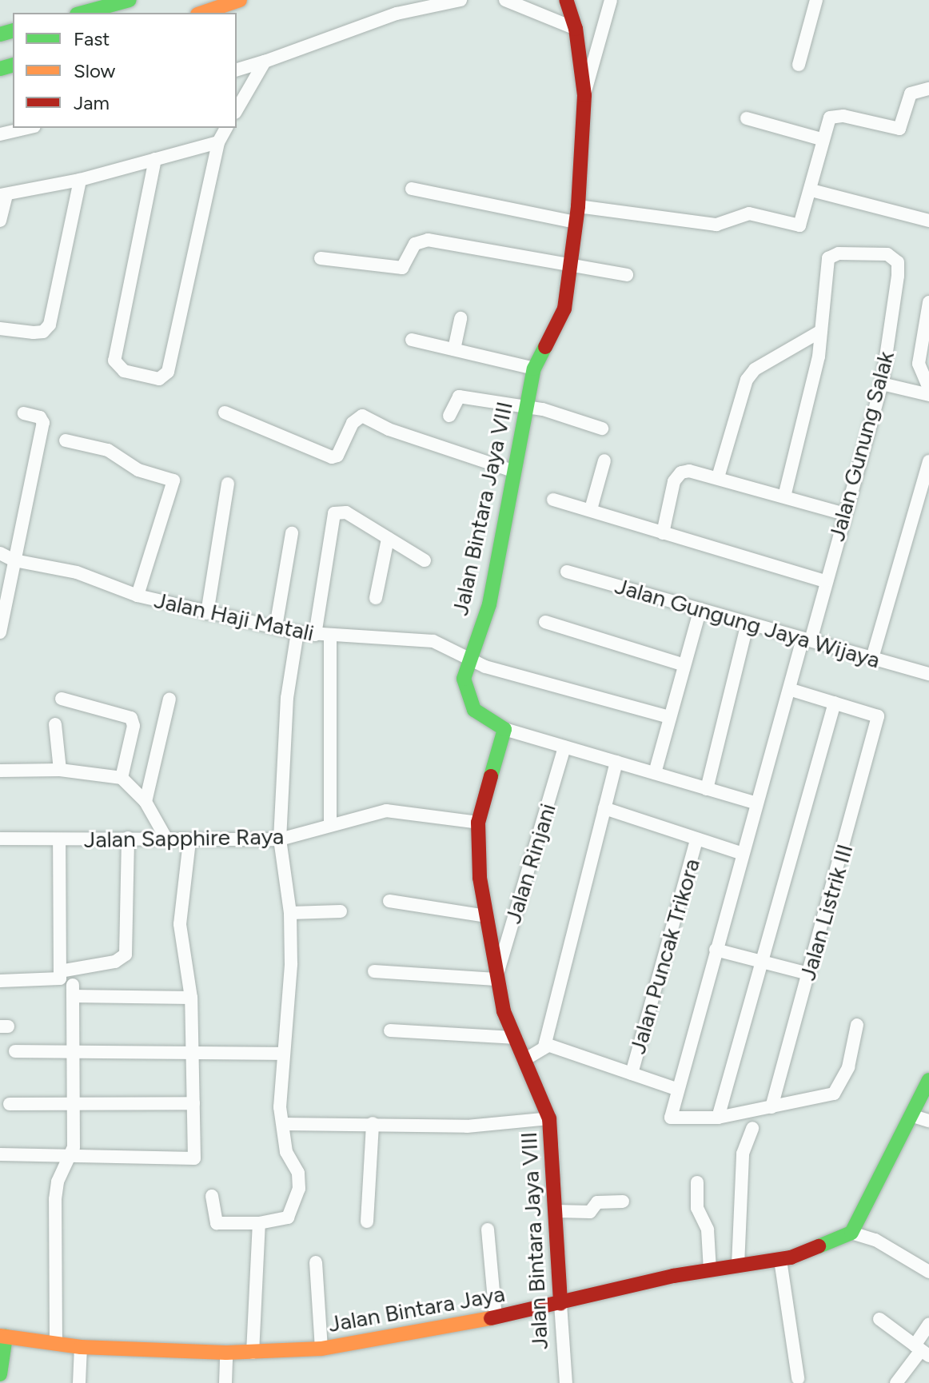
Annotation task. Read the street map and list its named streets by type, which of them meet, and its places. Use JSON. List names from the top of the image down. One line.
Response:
{"streets":{"main road":["Jalan Bintara Jaya VIII","Jalan Bintara Jaya"],"street":["Jalan Gunung Salak","Jalan Haji Matali","Jalan Gungung Jaya Wijaya","Jalan Sapphire Raya","Jalan Rinjani","Jalan Listrik III","Jalan Puncak Trikora"]},"crossings":[["Jalan Gunung Salak","Jalan Gungung Jaya Wijaya"],["Jalan Bintara Jaya VIII","Jalan Haji Matali"],["Jalan Bintara Jaya VIII","Jalan Sapphire Raya"],["Jalan Bintara Jaya VIII","Jalan Rinjani"],["Jalan Bintara Jaya VIII","Jalan Bintara Jaya"]],"legend":["Fast","Slow","Jam"]}
